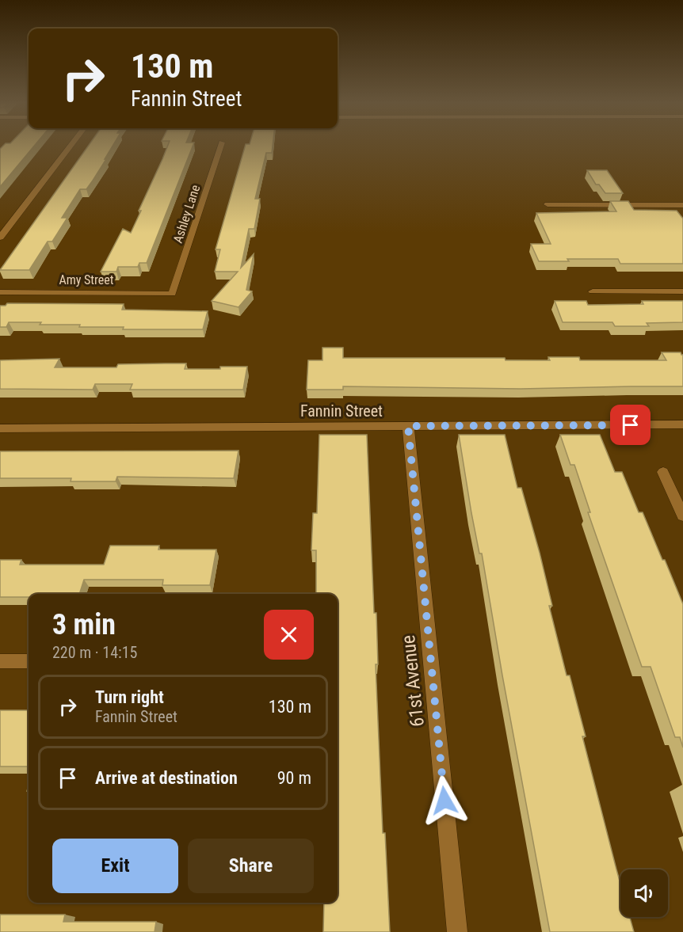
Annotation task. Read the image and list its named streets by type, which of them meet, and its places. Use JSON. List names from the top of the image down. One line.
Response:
{"streets":{"street":["Ashley Lane","Amy Street","Fannin Street","61st Avenue"]},"crossings":[["Ashley Lane","Amy Street"],["Fannin Street","61st Avenue"]],"page":{"turn":["130 m","Fannin Street"],"heading":["3 min","220 m · 14:15"],"list":[{"name":"Turn right","note":"Fannin Street","value":"130 m"},{"name":"Arrive at destination","value":"90 m"}],"buttons":["Exit","Share"]}}
